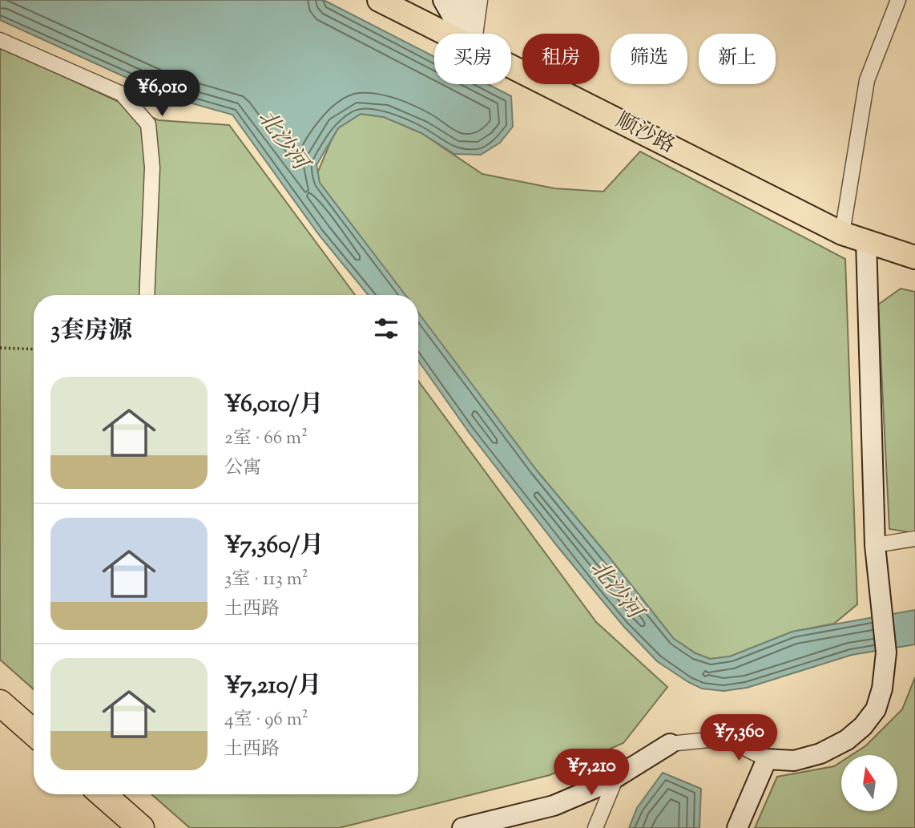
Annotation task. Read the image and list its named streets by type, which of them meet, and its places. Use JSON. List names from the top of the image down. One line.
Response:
{"streets":{"main road":["顺沙路"]},"water":["北沙河"],"north":"top","page":{"chip":["买房","租房","筛选","新上"],"price":["¥6,010","¥7,360","¥7,210"],"heading":"3套房源","list":[{"name":"¥6,010/月","note":"2室 · 66 m² · 公寓"},{"name":"¥7,360/月","note":"3室 · 113 m² · 土西路"},{"name":"¥7,210/月","note":"4室 · 96 m² · 土西路"}]}}
